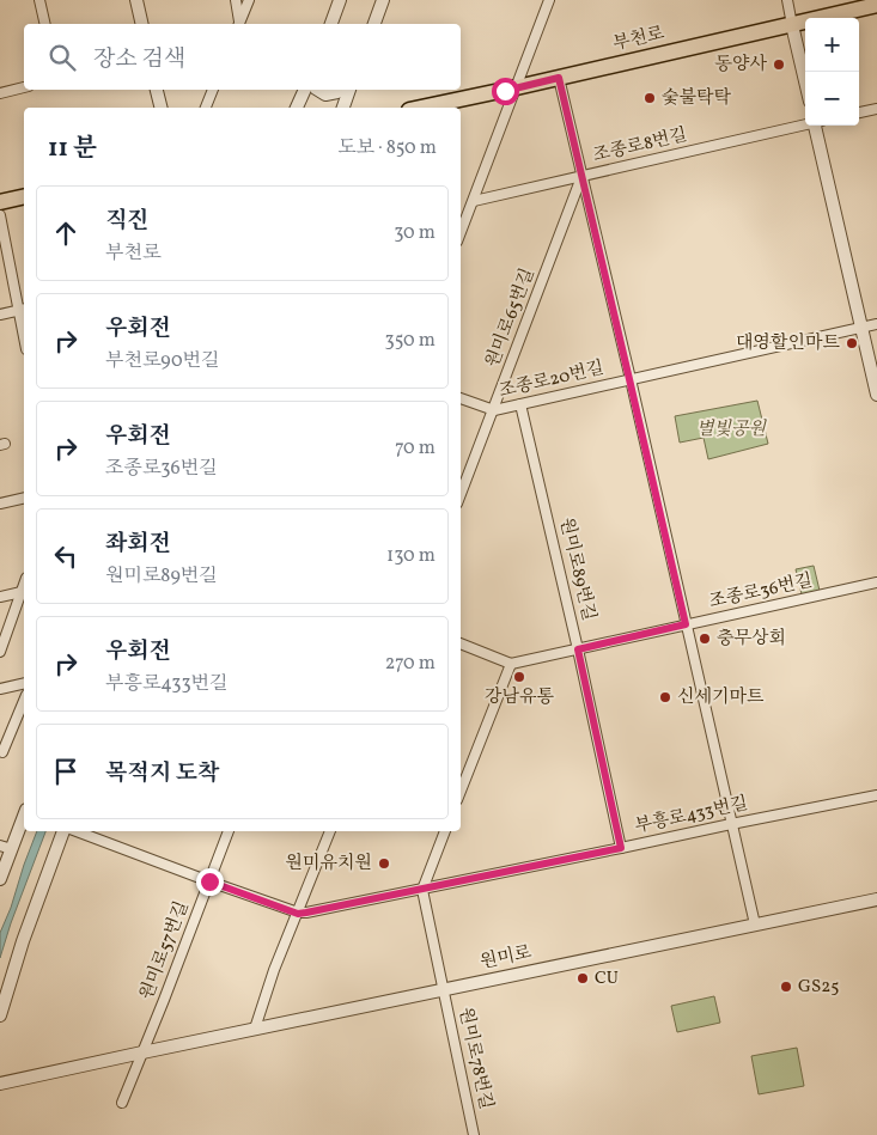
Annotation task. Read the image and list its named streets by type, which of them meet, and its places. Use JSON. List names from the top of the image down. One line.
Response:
{"streets":{"main road":["부천로"],"street":["조종로8번길","원미로65번길","조종로20번길","원미로89번길","조종로36번길","부흥로433번길","원미로57번길","원미로","원미로78번길"]},"crossings":[["조종로8번길","원미로65번길"],["원미로65번길","조종로20번길"],["조종로20번길","원미로89번길"],["원미로89번길","조종로36번길"],["원미로89번길","부흥로433번길"],["부흥로433번길","원미로78번길"],["원미로57번길","원미로"],["원미로","원미로78번길"]],"parks":["별빛공원"],"places":["동양사","숯불탁탁","대영할인마트","충무상회","강남유통","신세기마트","원미유치원","CU","GS25"],"page":{"map_buttons":["+","−"],"search":"장소 검색","heading":["11 분","도보 · 850 m"],"list":[["직진","부천로","30 m"],["우회전","부천로90번길","350 m"],["우회전","조종로36번길","70 m"],["좌회전","원미로89번길","130 m"],["우회전","부흥로433번길","270 m"],"목적지 도착"]}}
